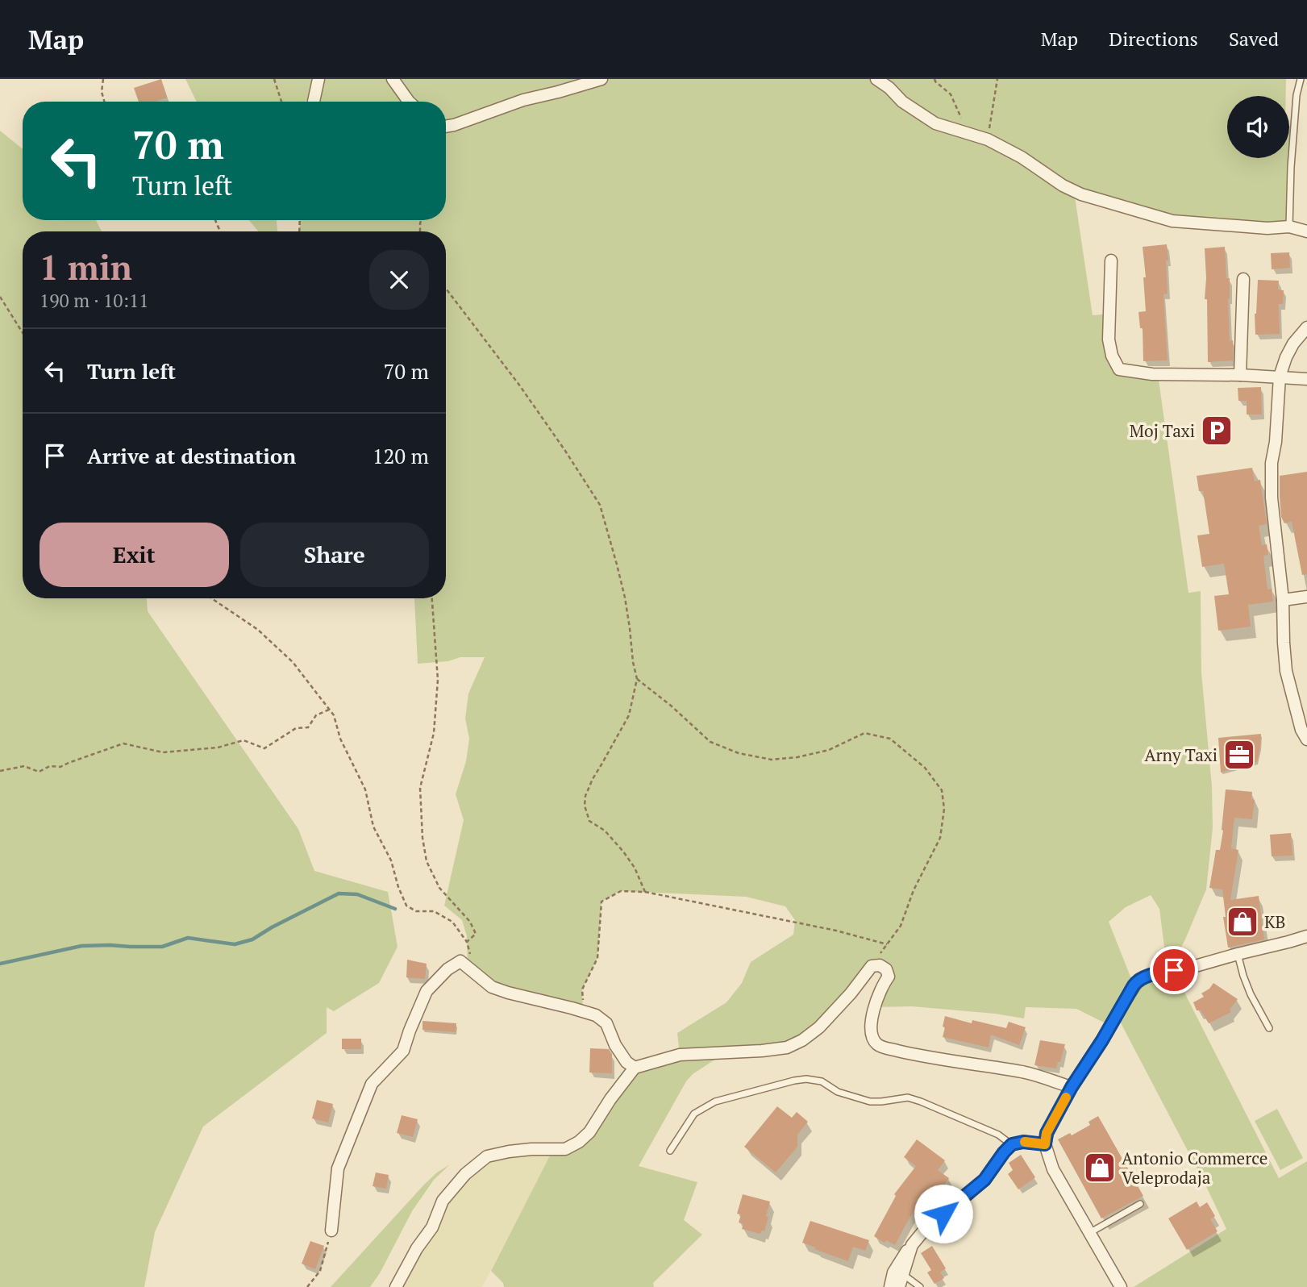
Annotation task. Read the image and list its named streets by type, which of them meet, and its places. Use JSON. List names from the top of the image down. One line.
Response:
{"places":{"parking":["Moj Taxi"],"office":["Arny Taxi"],"shop":["KB","Antonio Commerce Veleprodaja"]},"page":{"header":"Map","nav":["Map","Directions","Saved"],"turn":["70 m","Turn left"],"heading":["1 min","190 m · 10:11"],"list":[{"name":"Turn left","value":"70 m"},{"name":"Arrive at destination","value":"120 m"}],"buttons":["Exit","Share"]}}
